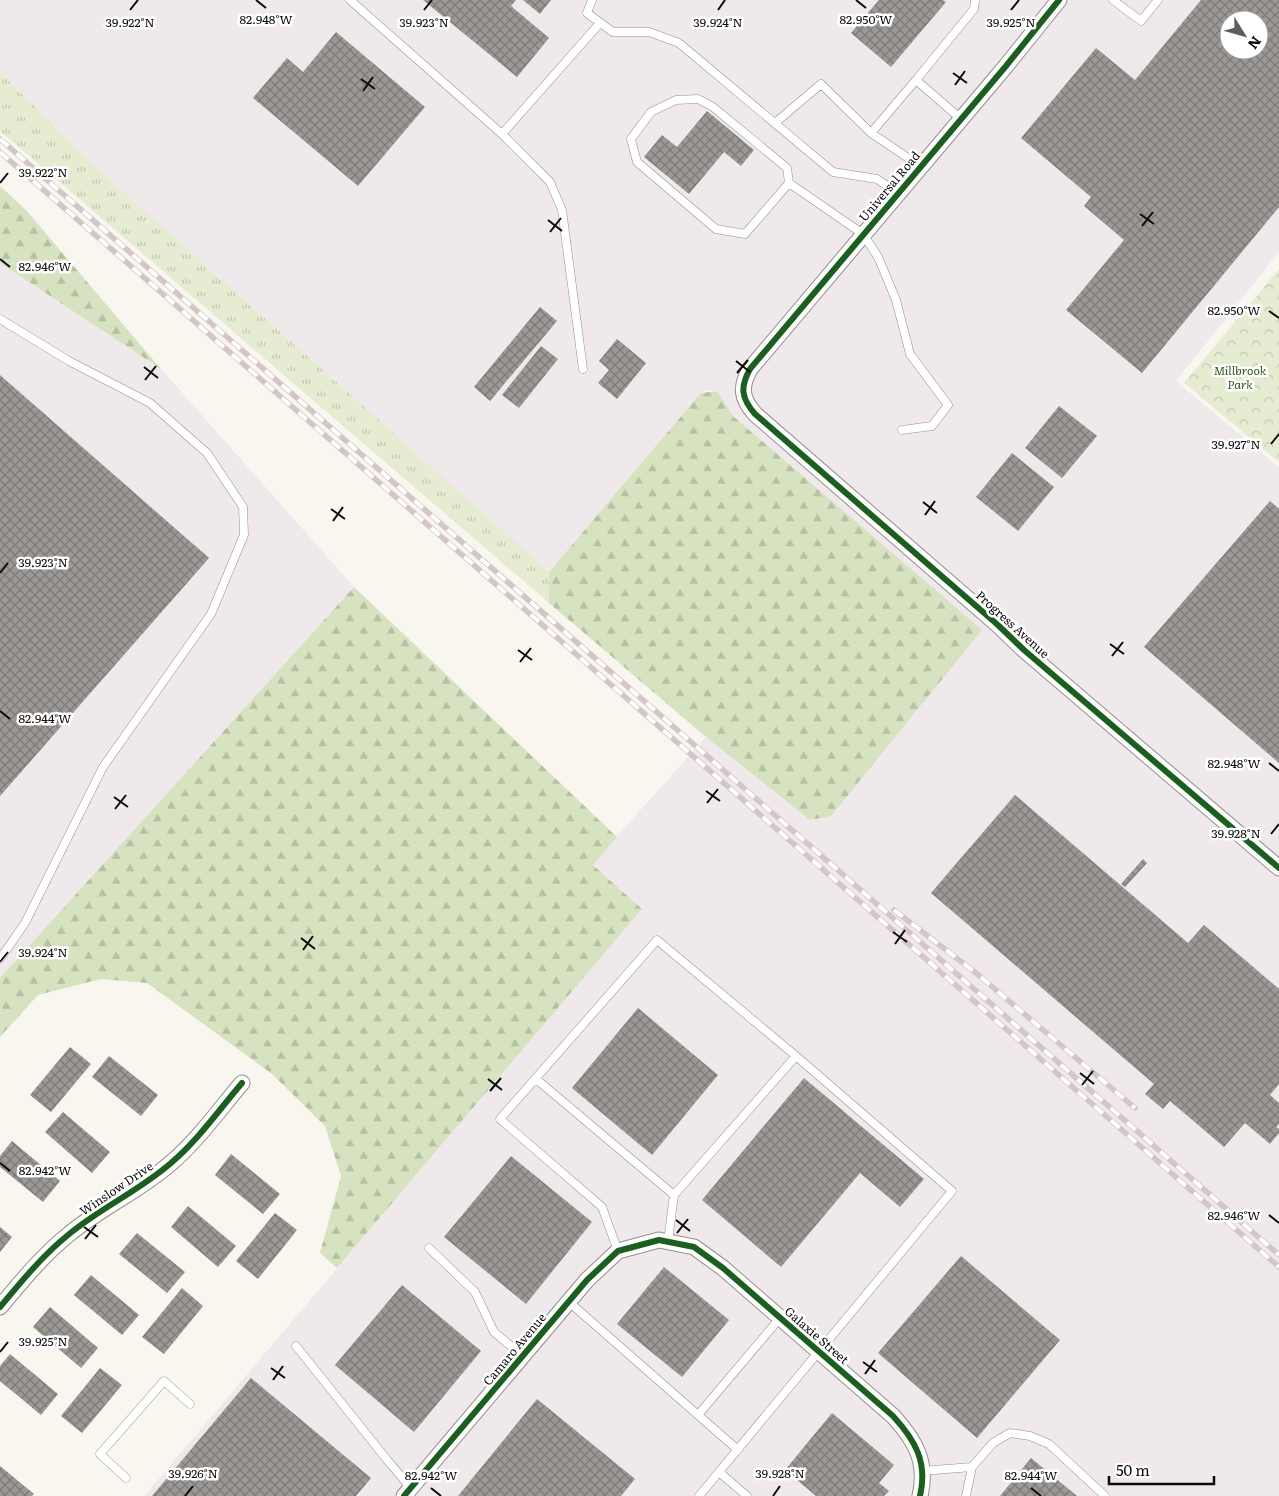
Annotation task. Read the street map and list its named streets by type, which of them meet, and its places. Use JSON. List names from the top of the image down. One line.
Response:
{"streets":{"street":["Universal Road","Progress Avenue","Winslow Drive","Galaxie Street","Camaro Avenue"]},"crossings":[["Universal Road","Progress Avenue"],["Galaxie Street","Camaro Avenue"]],"parks":["Millbrook Park"],"scale_bar":"50 m","north":"bottom right","coordinates":["82.948°W","82.950°W","39.922°N","39.923°N","39.924°N","39.925°N","82.946°W","39.927°N","82.944°W","39.928°N","82.942°W","39.926°N"]}
